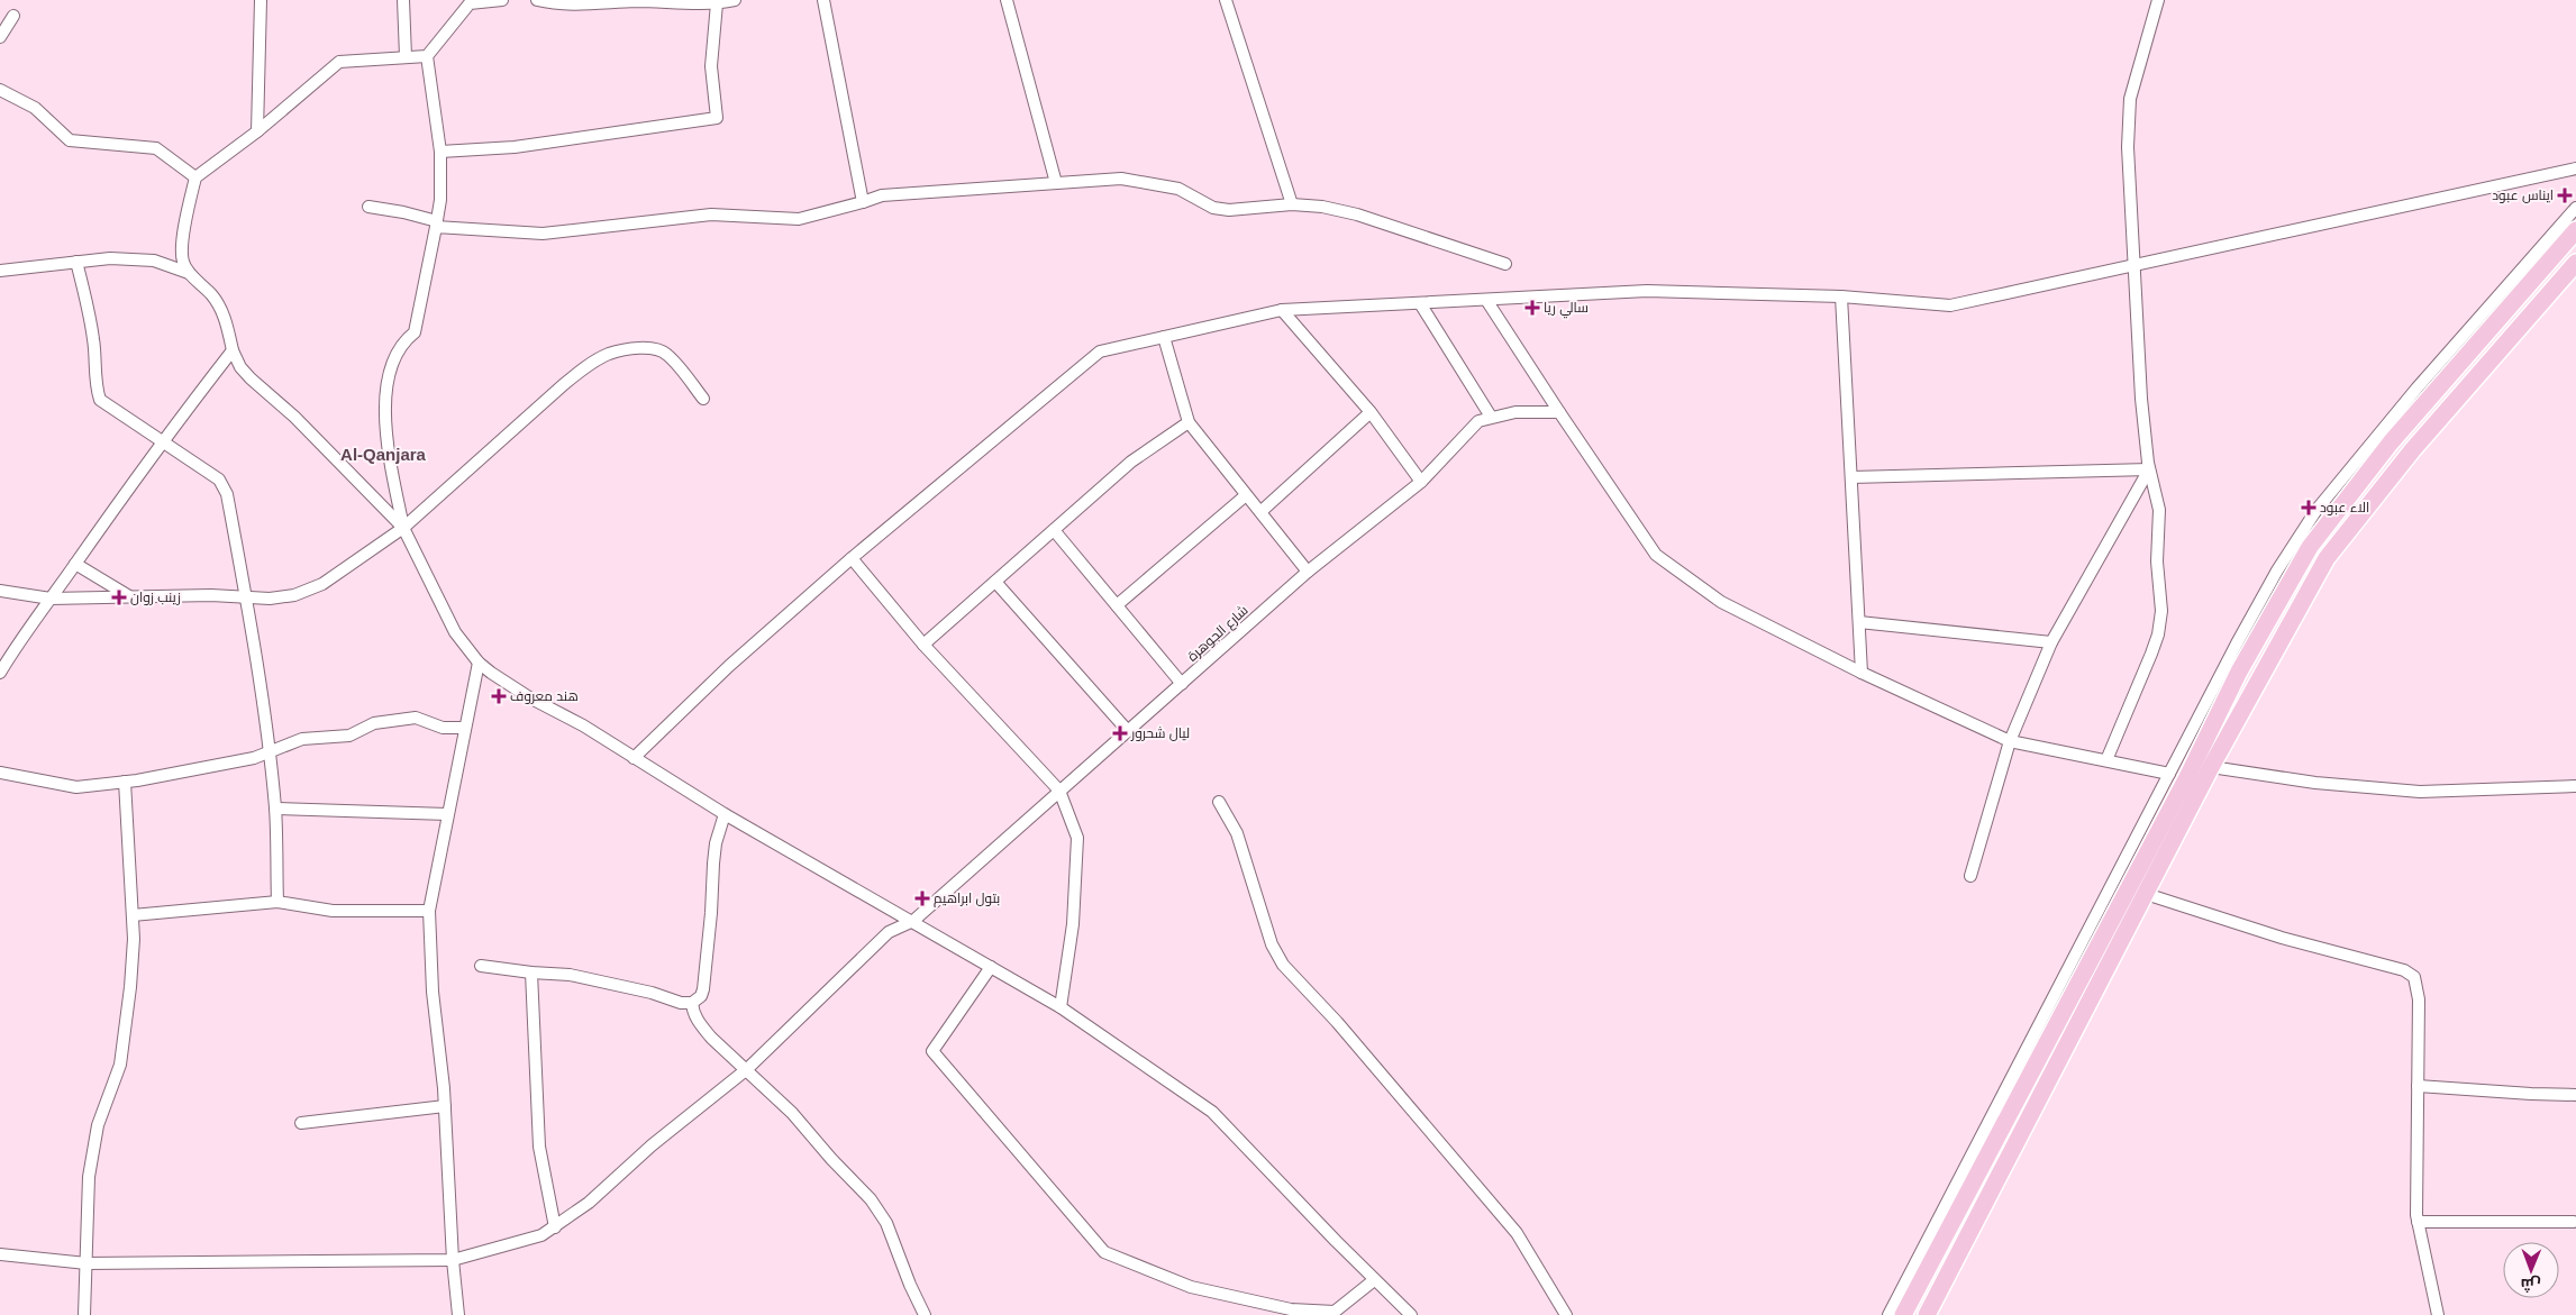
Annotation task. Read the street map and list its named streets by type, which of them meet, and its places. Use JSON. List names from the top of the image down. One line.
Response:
{"streets":{"street":["شارع الجوهرة"]},"districts":["Al-Qanjara"],"places":{"health":["ايناس عبود","سالي ريا","الاء عبود","زينب زوان","هند معروف","ليال شحرور","بتول ابراهيم"]},"north":"bottom"}
